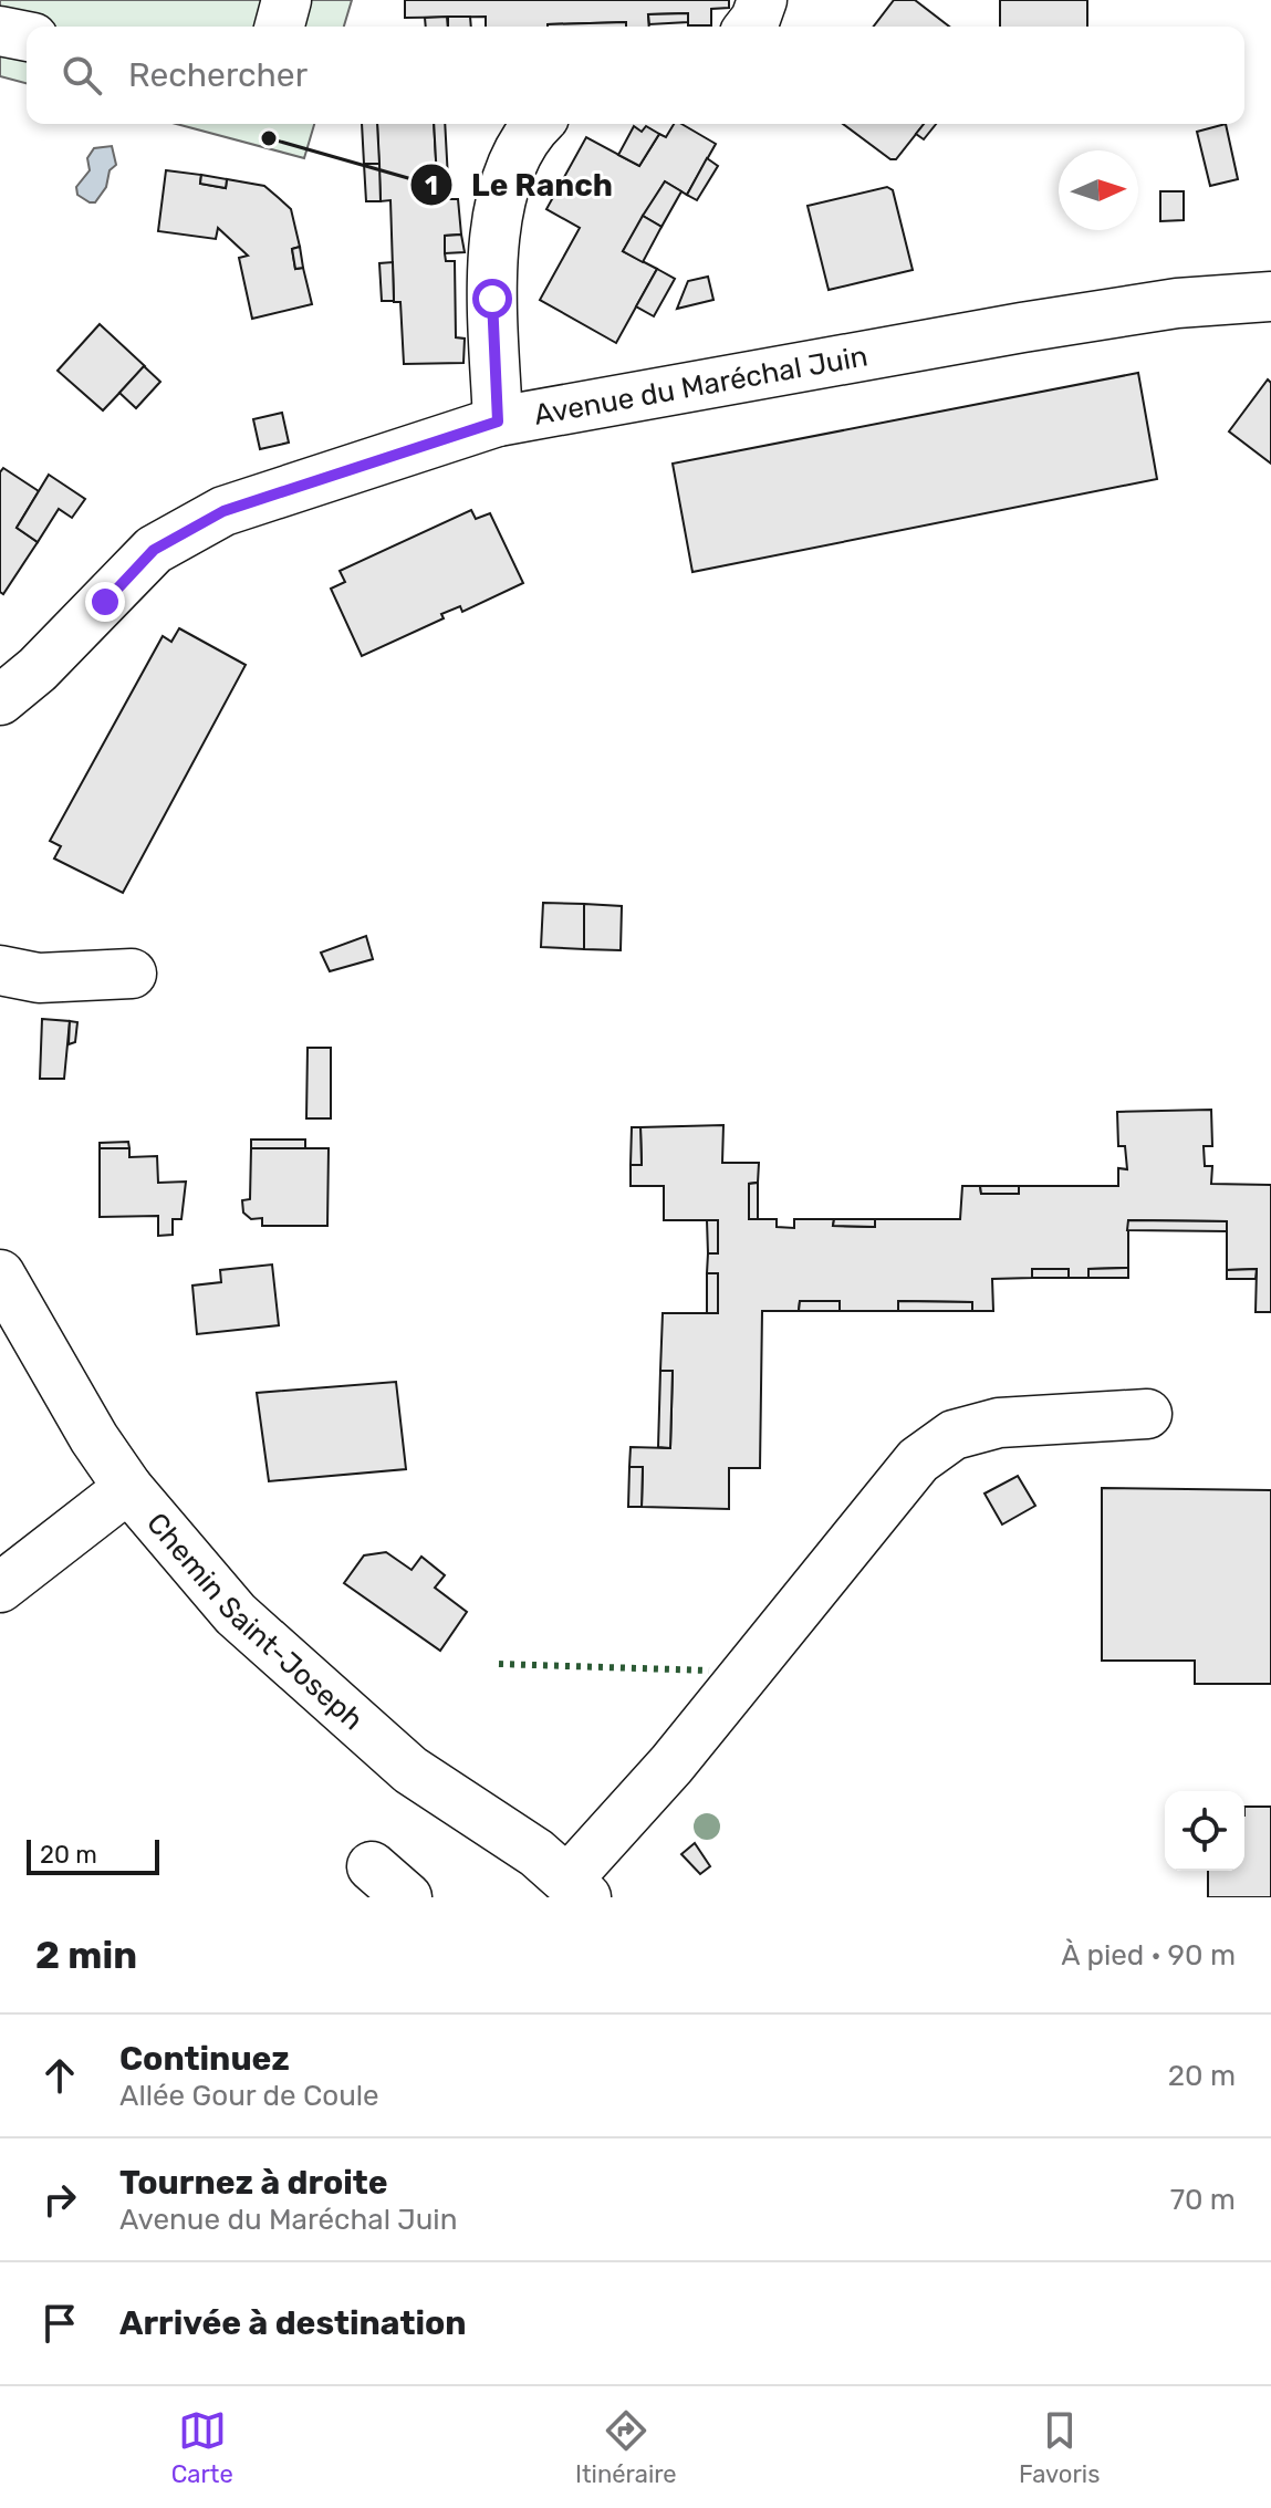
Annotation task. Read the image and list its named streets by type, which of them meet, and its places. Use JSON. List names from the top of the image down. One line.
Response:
{"streets":{"street":["Avenue du Maréchal Juin","Chemin Saint-Joseph"]},"places":["Le Ranch"],"scale_bar":"20 m","north":"right","page":{"search":"Rechercher","scale":"20 m","heading":["2 min","À pied · 90 m"],"list":[["Continuez","Allée Gour de Coule","20 m"],["Tournez à droite","Avenue du Maréchal Juin","70 m"],"Arrivée à destination"],"nav":["Carte","Itinéraire","Favoris"]}}
